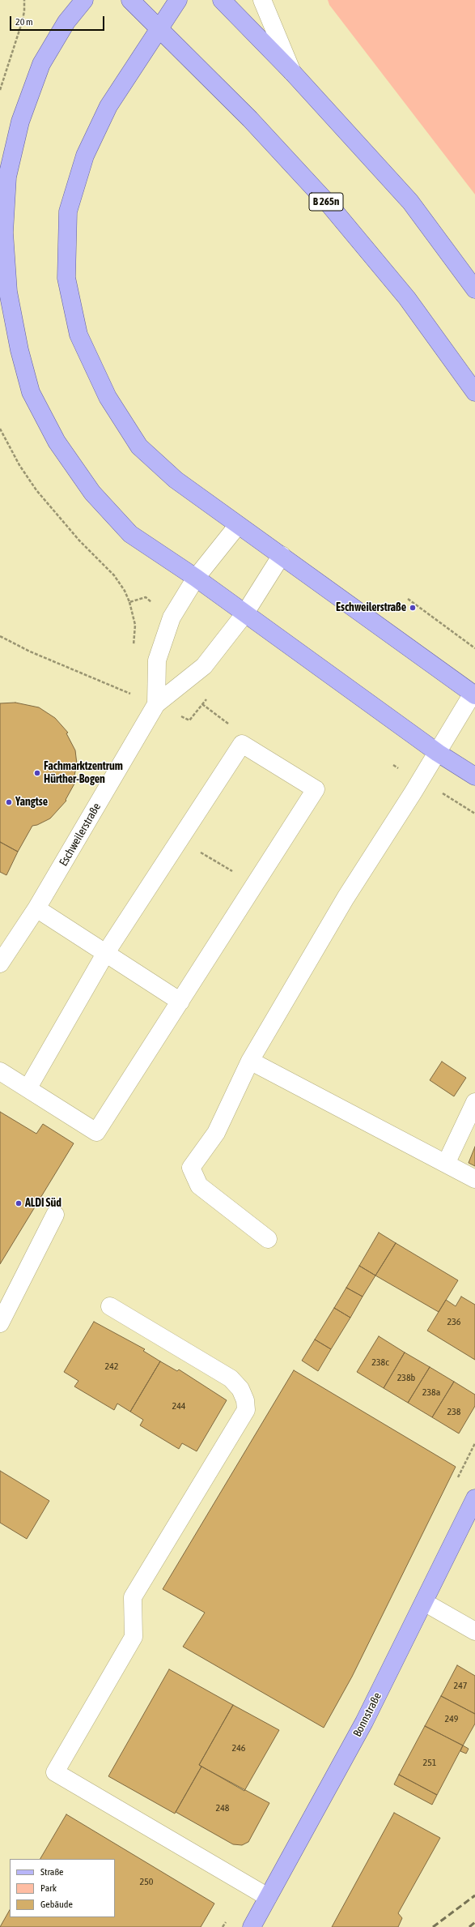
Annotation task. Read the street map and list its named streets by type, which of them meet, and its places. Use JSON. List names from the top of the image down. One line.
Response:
{"streets":{"main road":["B 265n","Bonnstraße"],"street":["Eschweilerstraße"]},"places":["Eschweilerstraße","Fachmarktzentrum Hürther-Bogen","Yangtse","ALDI Süd"],"house_numbers":["236","238c","242","238b","238a","244","238","247","249","246","251","248","250"],"legend":["Straße","Park","Gebäude"],"scale_bar":"20 m"}
